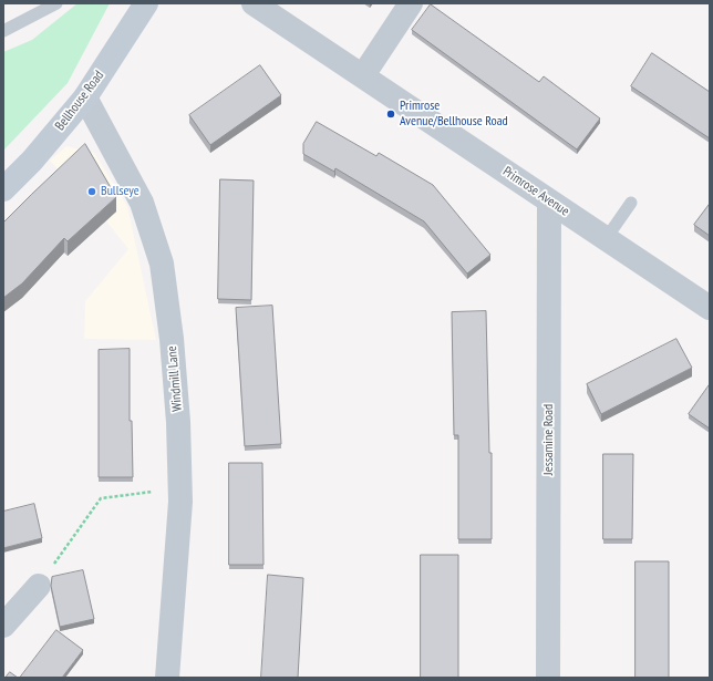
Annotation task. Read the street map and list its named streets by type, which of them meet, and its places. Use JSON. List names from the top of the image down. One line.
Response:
{"streets":{"main road":["Bellhouse Road"],"street":["Primrose Avenue","Windmill Lane","Jessamine Road"]},"crossings":[["Bellhouse Road","Windmill Lane"],["Primrose Avenue","Jessamine Road"]],"places":["Primrose Avenue/Bellhouse Road","Bullseye"]}
